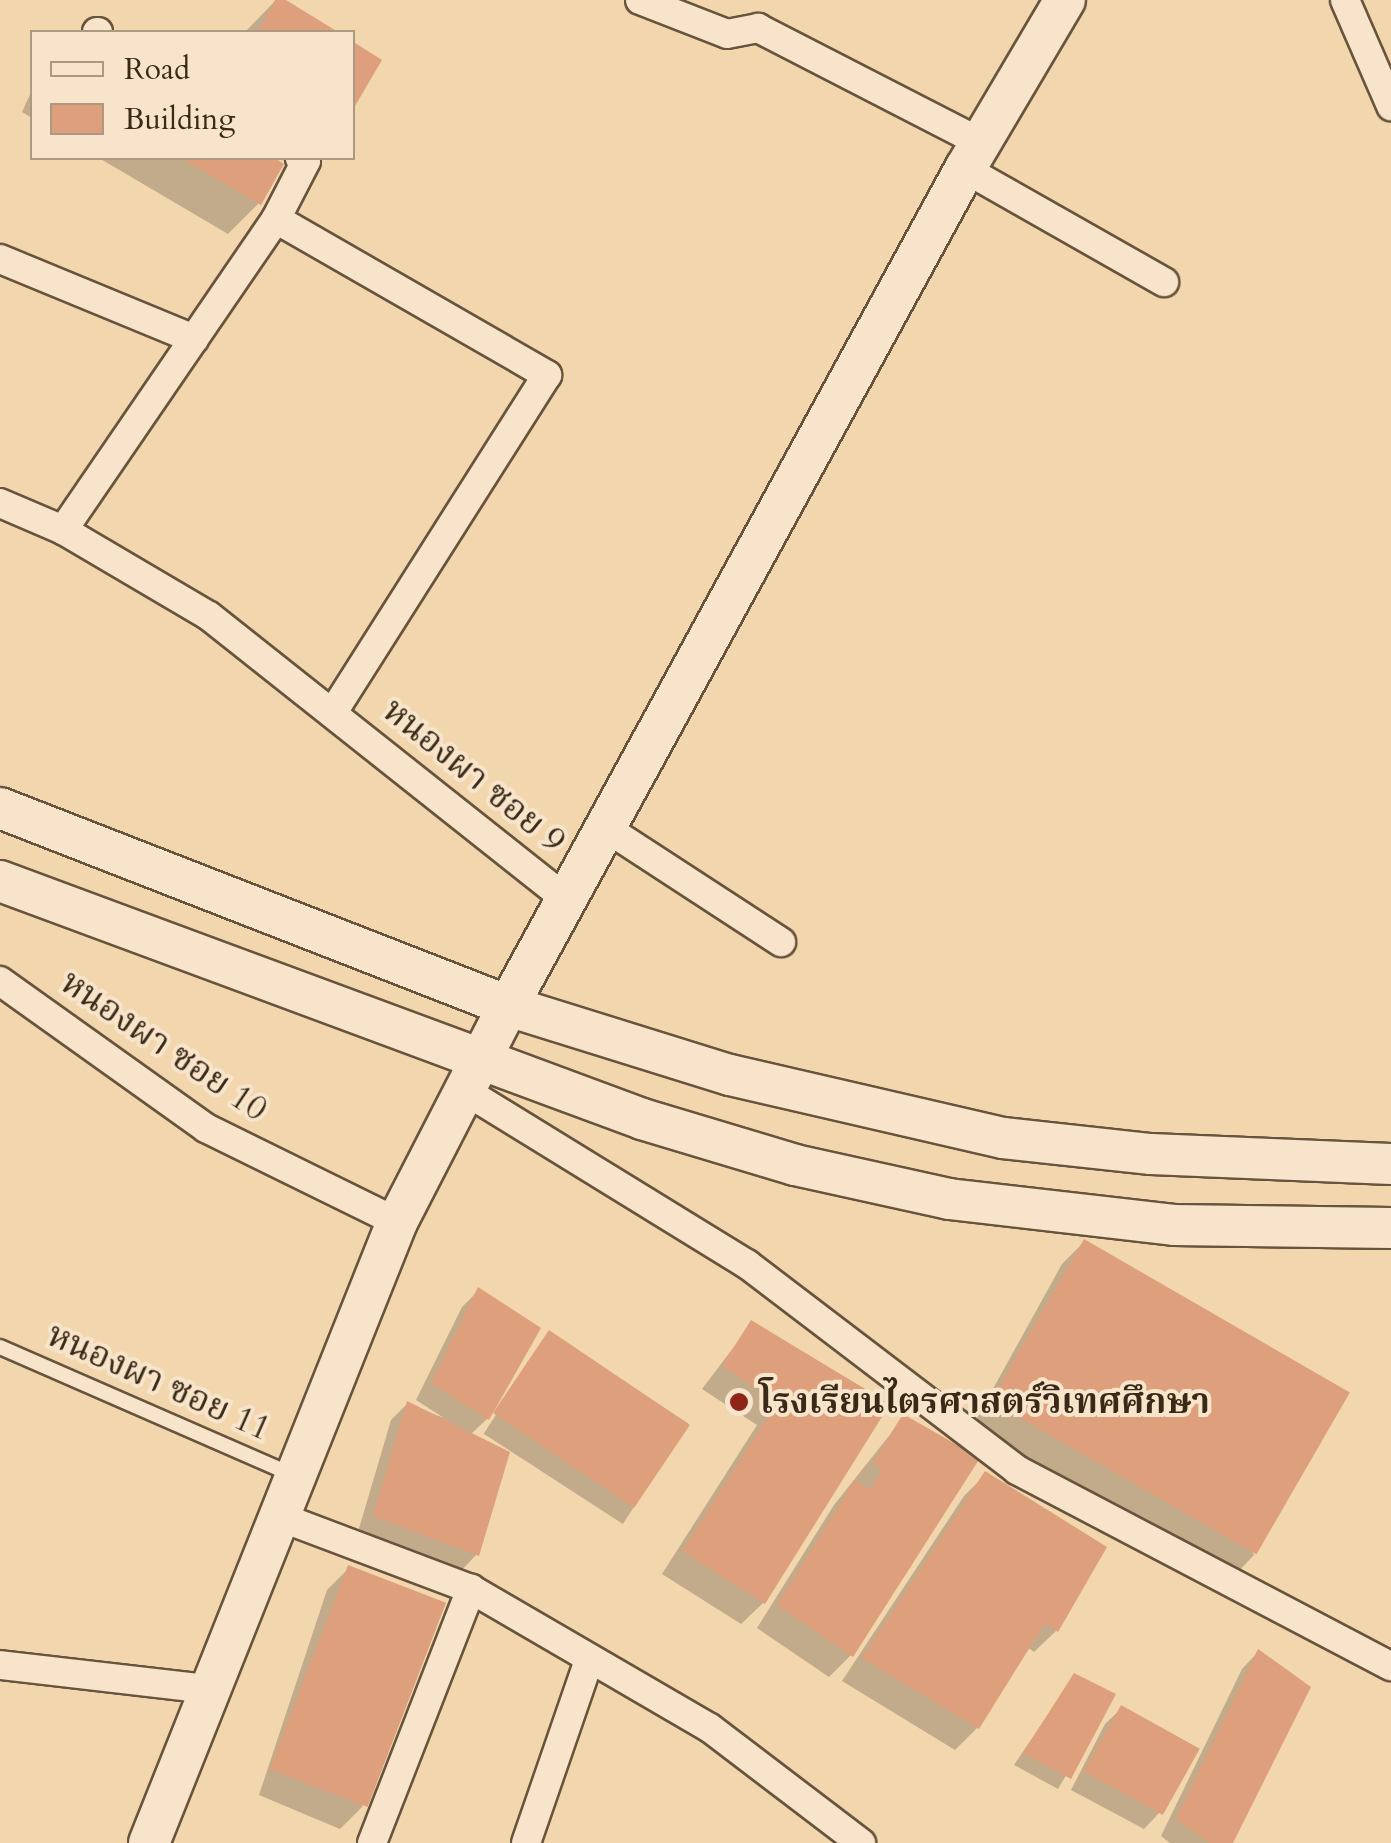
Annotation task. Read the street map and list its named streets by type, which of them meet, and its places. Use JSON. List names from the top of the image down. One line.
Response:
{"streets":{"street":["หนองผา ซอย 9","หนองผา ซอย 10"],"lane":["หนองผา ซอย 11"]},"places":["โรงเรียนไตรศาสตร์วิเทศศึกษา"],"legend":["Road","Building"]}
